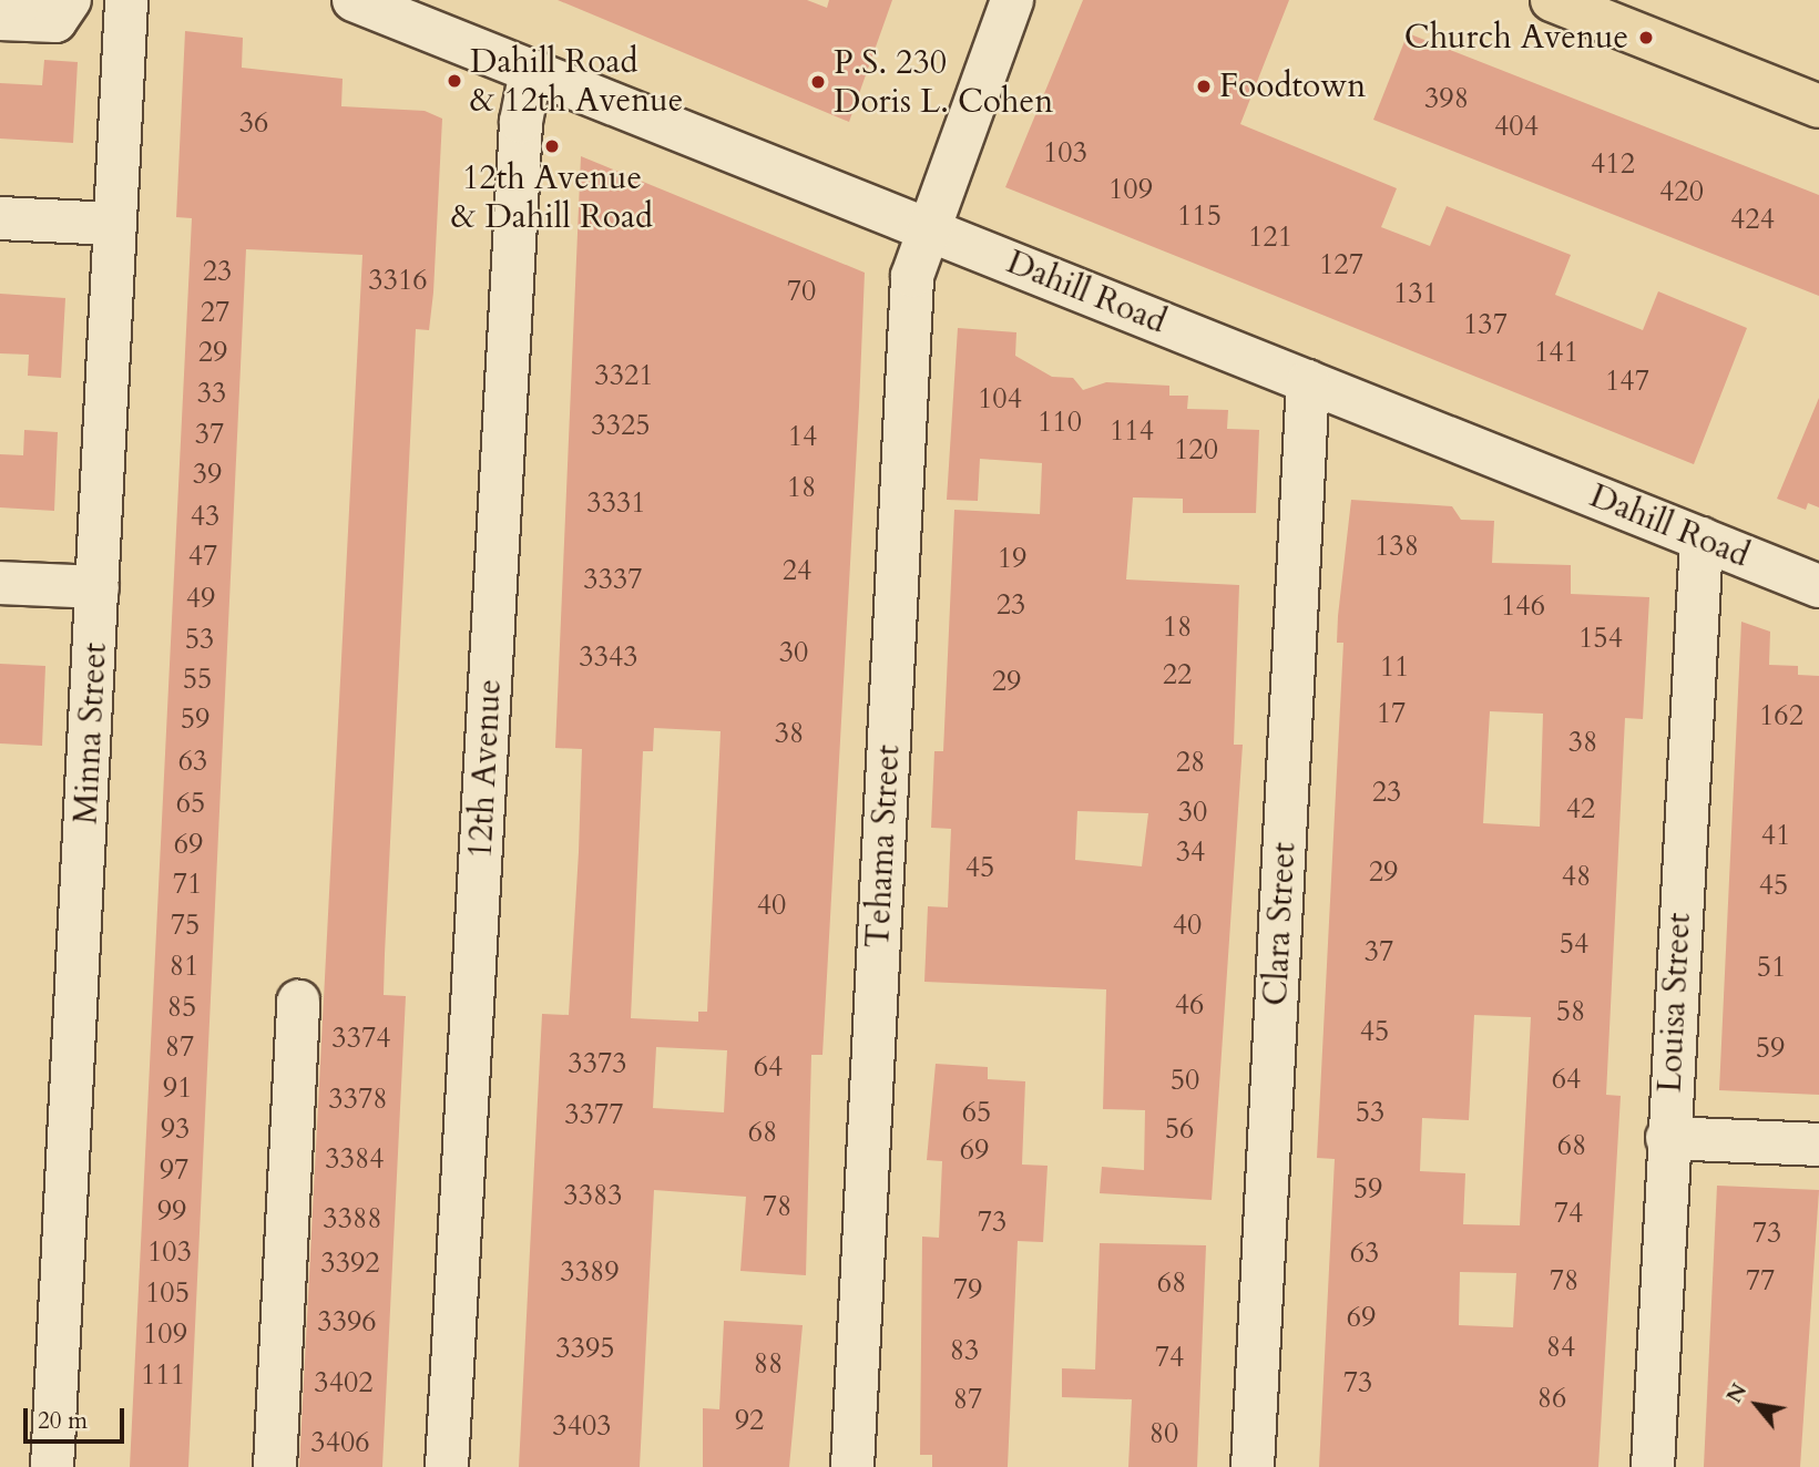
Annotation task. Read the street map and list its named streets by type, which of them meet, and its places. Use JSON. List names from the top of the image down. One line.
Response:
{"streets":{"street":["Dahill Road","Minna Street","12th Avenue","Tehama Street","Clara Street","Louisa Street"]},"crossings":[["Dahill Road","12th Avenue"],["Dahill Road","Tehama Street"],["Dahill Road","Clara Street"],["Dahill Road","Louisa Street"]],"places":["Church Avenue","Dahill Road & 12th Avenue","P.S. 230 Doris L. Cohen","Foodtown","12th Avenue & Dahill Road"],"house_numbers":["398","36","404","103","412","109","420","115","424","121","127","23","3316","70","131","27","137","29","141","3321","147","33","104","110","3325","114","37","14","120","39","18","3331","43","138","47","19","24","3337","49","23","146","18","154","53","30","3343","11","22","55","29","17","162","59","38","38","63","28","23","65","42","30","41","69","34","45","29","48","71","45","40","75","40","54","37","81","51","46","85","58","45","3374","87","59","3373","64","64","50","91","3378","65","53","3377","93","56","68","68","69","3384","97","59","3383","78","99","74","3388","73","73","103","63","3392","3389","78","77","68","79","105","69","3396","109","84","3395","83","74","88","111","3402","73","86","87","92","3403","80","3406"],"scale_bar":"20 m","north":"top left"}
